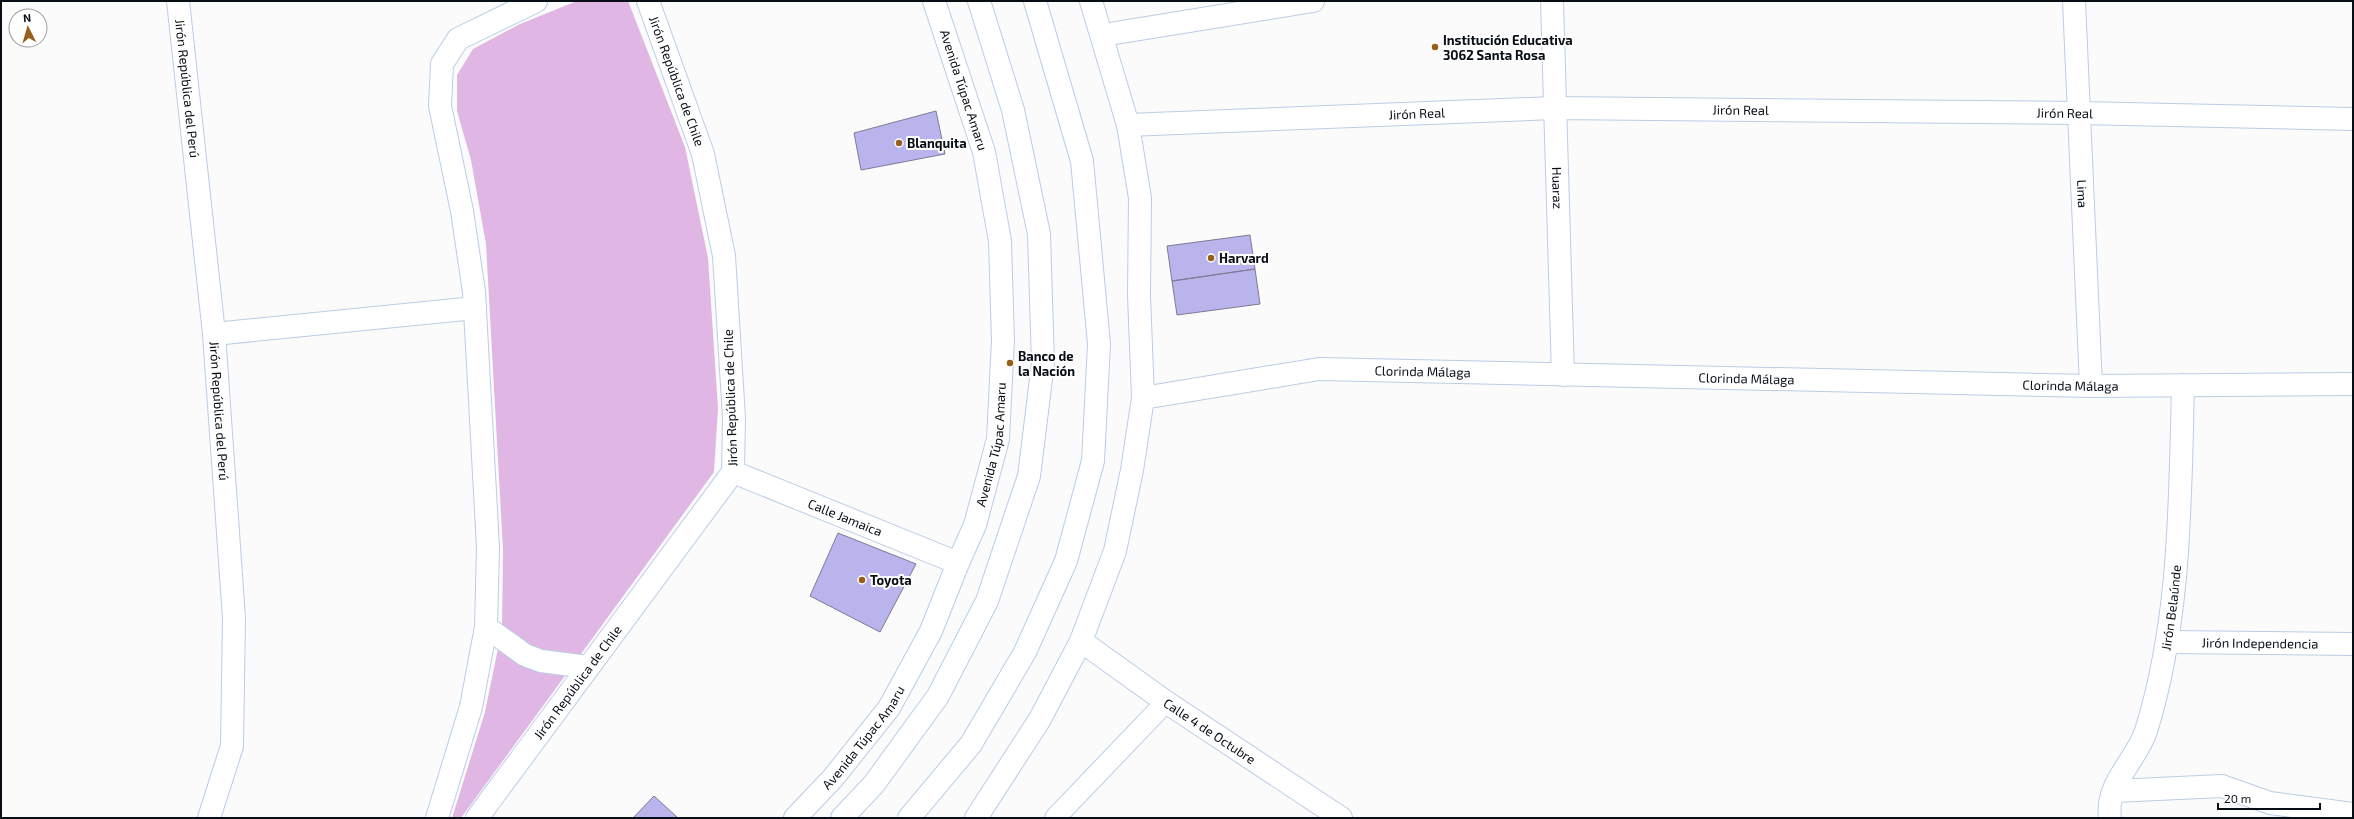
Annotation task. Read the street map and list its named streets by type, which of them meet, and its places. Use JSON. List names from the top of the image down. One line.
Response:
{"streets":{"main road":["Jirón República de Chile","Jirón República del Perú","Avenida Túpac Amaru","Jirón Real","Huaraz","Lima","Clorinda Málaga","Calle Jamaica","Jirón Belaúnde","Jirón Independencia","Calle 4 de Octubre"]},"crossings":[["Jirón República de Chile","Calle Jamaica"],["Avenida Túpac Amaru","Calle Jamaica"],["Jirón Real","Huaraz"],["Jirón Real","Lima"],["Huaraz","Clorinda Málaga"],["Lima","Clorinda Málaga"],["Clorinda Málaga","Jirón Belaúnde"],["Jirón Belaúnde","Jirón Independencia"]],"places":["Institución Educativa 3062 Santa Rosa","Blanquita","Harvard","Banco de la Nación","Toyota"],"scale_bar":"20 m","north":"top"}
